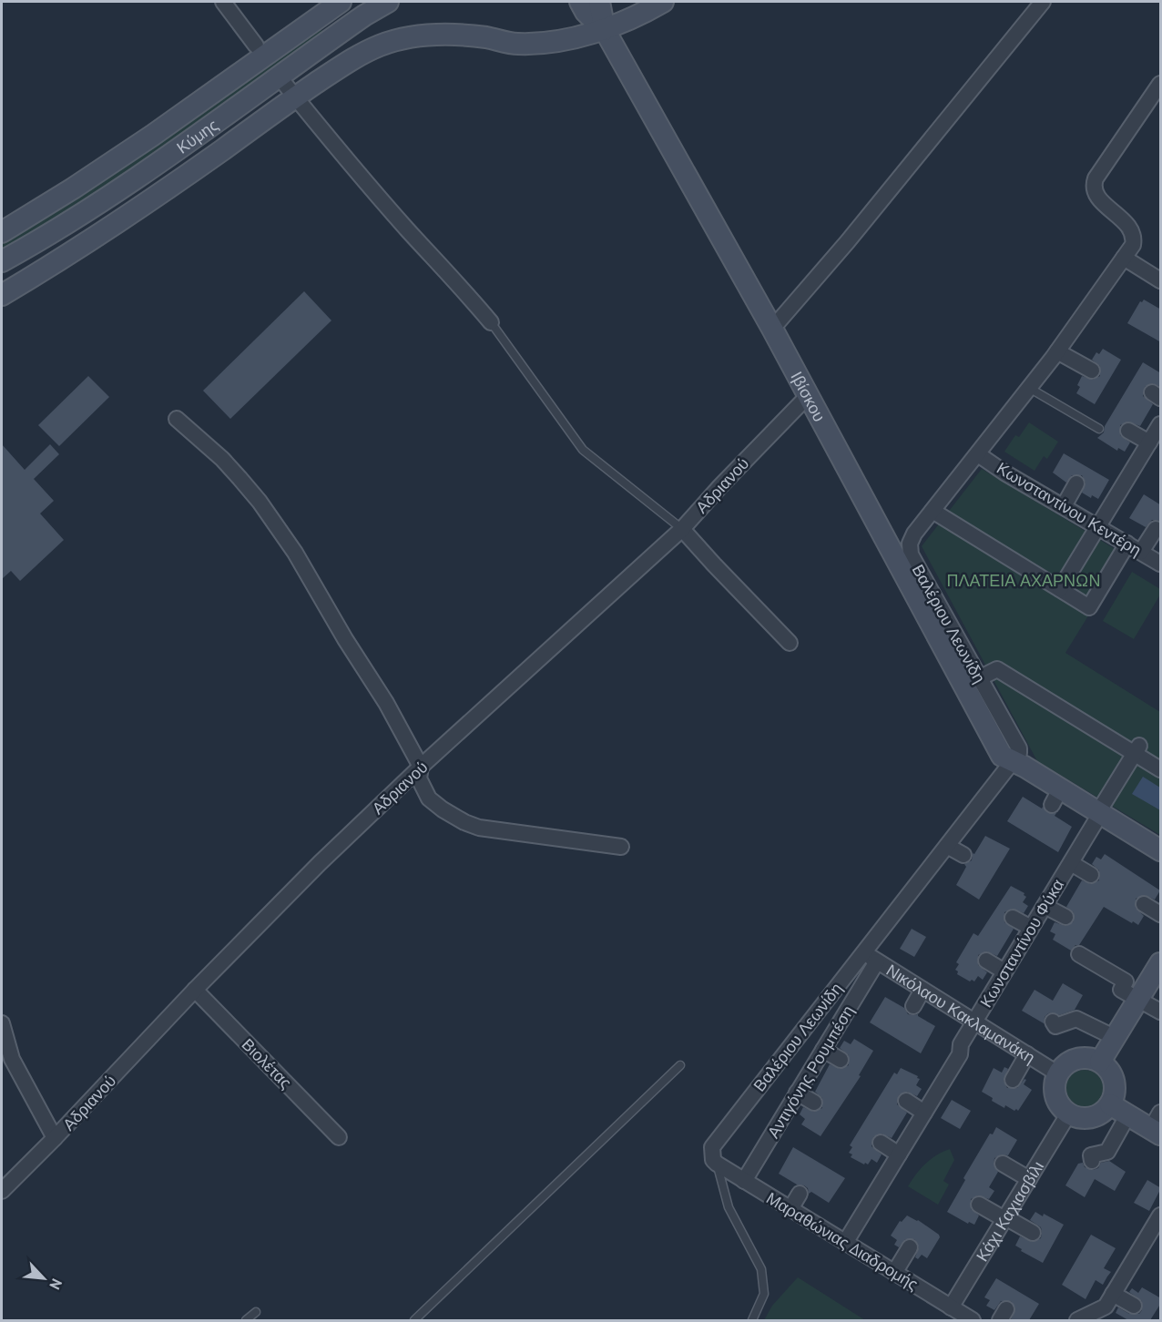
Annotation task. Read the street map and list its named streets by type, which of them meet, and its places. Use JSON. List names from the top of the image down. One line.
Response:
{"streets":{"street":["Κύμης","Ιβίσκου","Αδριανού","Κωνσταντίνου Κεντέρη","Βαλέριου Λεωνίδη","Κωνσταντίνου Φύκα","Νικόλαου Κακλαμανάκη","Βιολέτας","Αντιγόνης Ρουμπέση","Κάχι Καχιασβίλι","Μαραθώνιας Διαδρομής"]},"crossings":[["Ιβίσκου","Αδριανού"],["Ιβίσκου","Βαλέριου Λεωνίδη"],["Ιβίσκου","Κωνσταντίνου Φύκα"],["Αδριανού","Βιολέτας"],["Κωνσταντίνου Κεντέρη","Βαλέριου Λεωνίδη"],["Βαλέριου Λεωνίδη","Νικόλαου Κακλαμανάκη"],["Βαλέριου Λεωνίδη","Μαραθώνιας Διαδρομής"],["Κωνσταντίνου Φύκα","Νικόλαου Κακλαμανάκη"],["Κωνσταντίνου Φύκα","Μαραθώνιας Διαδρομής"],["Νικόλαου Κακλαμανάκη","Αντιγόνης Ρουμπέση"],["Νικόλαου Κακλαμανάκη","Κάχι Καχιασβίλι"],["Αντιγόνης Ρουμπέση","Μαραθώνιας Διαδρομής"],["Κάχι Καχιασβίλι","Μαραθώνιας Διαδρομής"]],"parks":["ΠΛΑΤΕΙΑ ΑΧΑΡΝΩΝ"],"north":"bottom right"}
